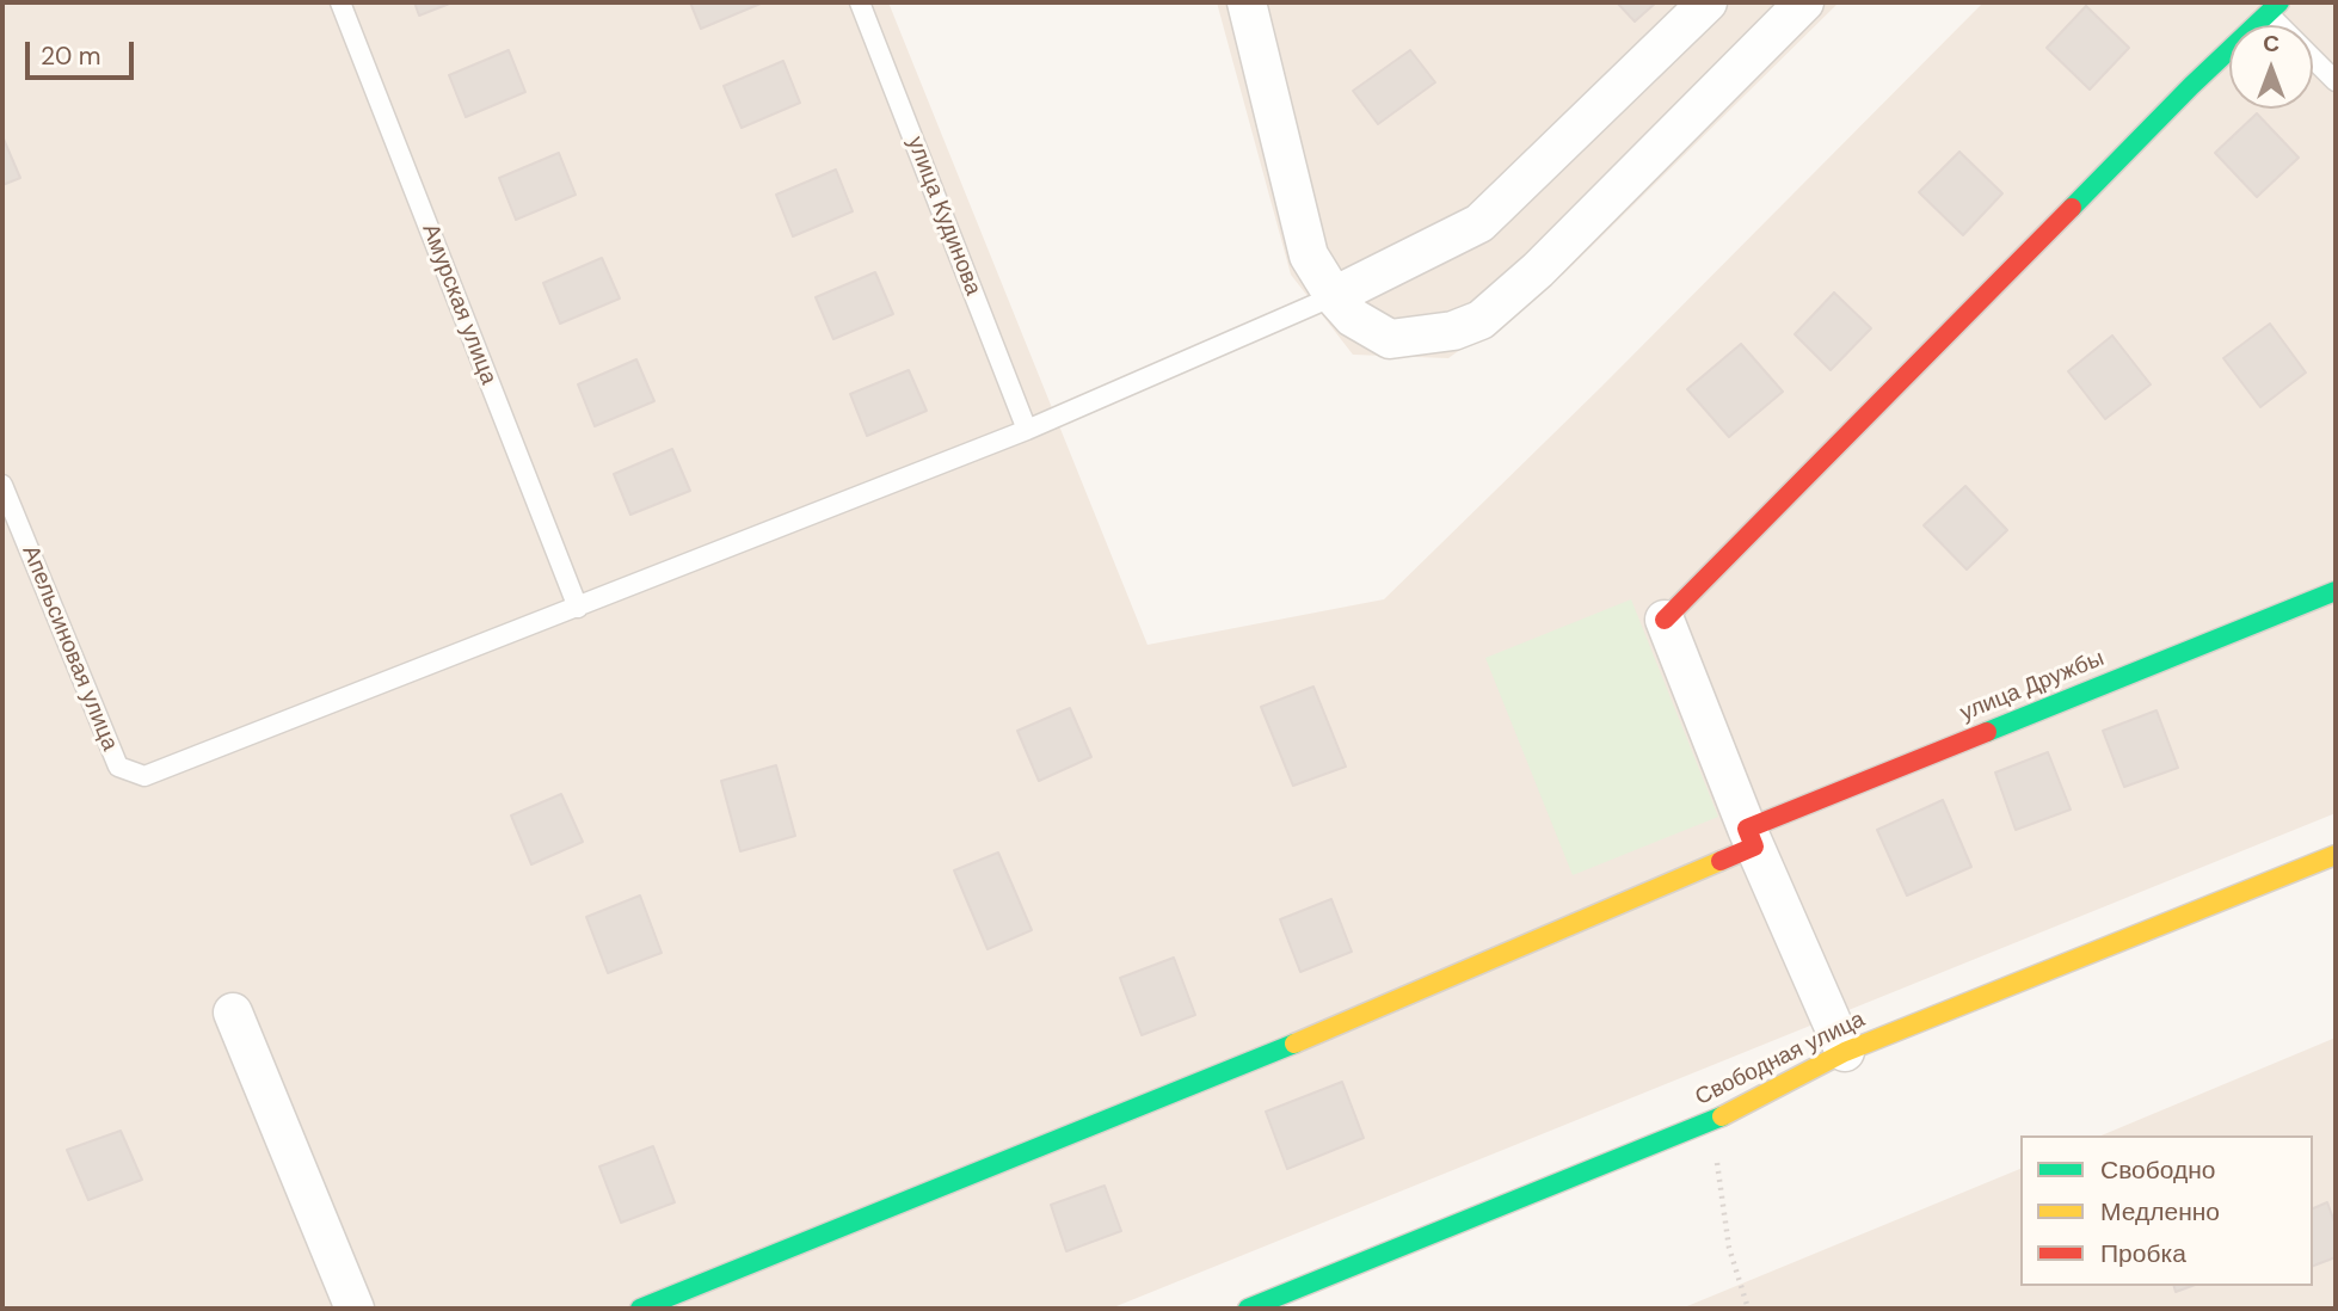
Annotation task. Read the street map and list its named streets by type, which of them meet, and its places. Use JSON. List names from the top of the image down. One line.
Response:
{"streets":{"street":["улица Дружбы","Свободная улица"],"lane":["улица Кудинова","Амурская улица","Апельсиновая улица"]},"crossings":[["Амурская улица","Апельсиновая улица"]],"legend":["Свободно","Медленно","Пробка"],"scale_bar":"20 m","north":"top"}
